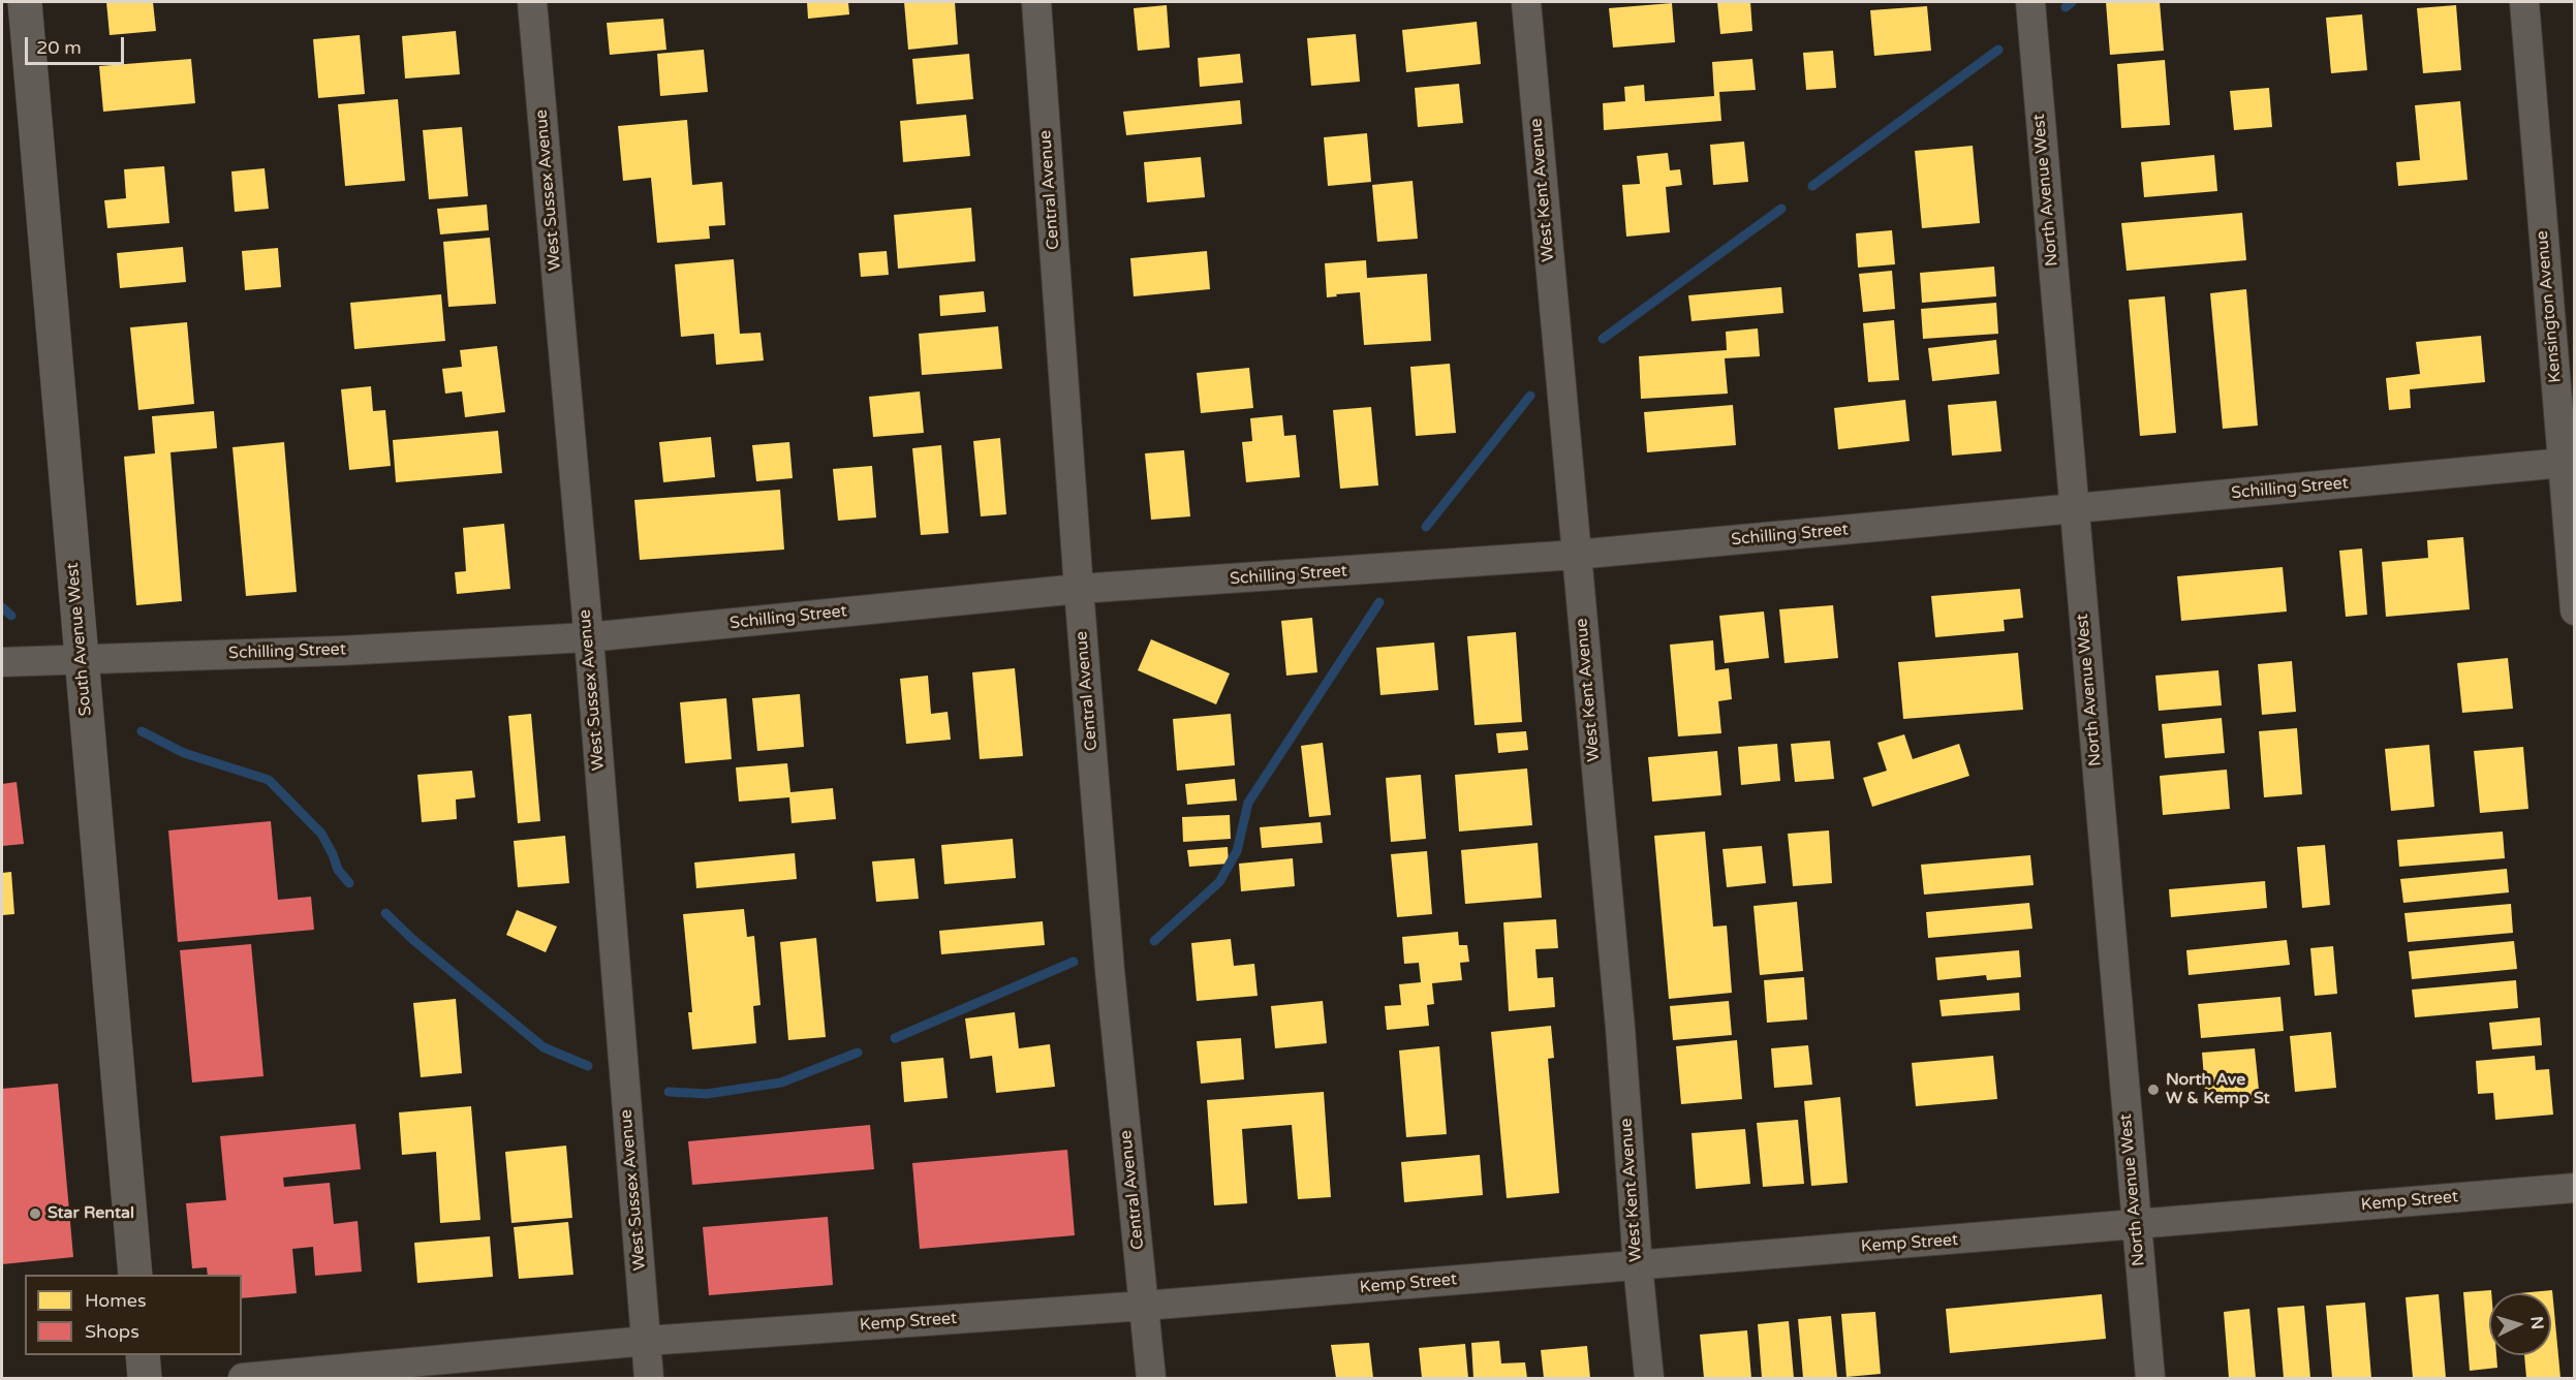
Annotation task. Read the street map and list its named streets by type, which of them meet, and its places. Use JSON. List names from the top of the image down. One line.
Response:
{"streets":{"street":["West Sussex Avenue","Central Avenue","West Kent Avenue","North Avenue West","Kensington Avenue","Schilling Street","South Avenue West","Kemp Street"]},"crossings":[["West Sussex Avenue","Schilling Street"],["West Sussex Avenue","Kemp Street"],["Central Avenue","Schilling Street"],["Central Avenue","Kemp Street"],["West Kent Avenue","Schilling Street"],["West Kent Avenue","Kemp Street"],["North Avenue West","Schilling Street"],["North Avenue West","Kemp Street"],["Kensington Avenue","Schilling Street"],["Schilling Street","South Avenue West"]],"places":["North Ave W & Kemp St","Star Rental"],"legend":["Homes","Shops"],"scale_bar":"20 m","north":"right"}
